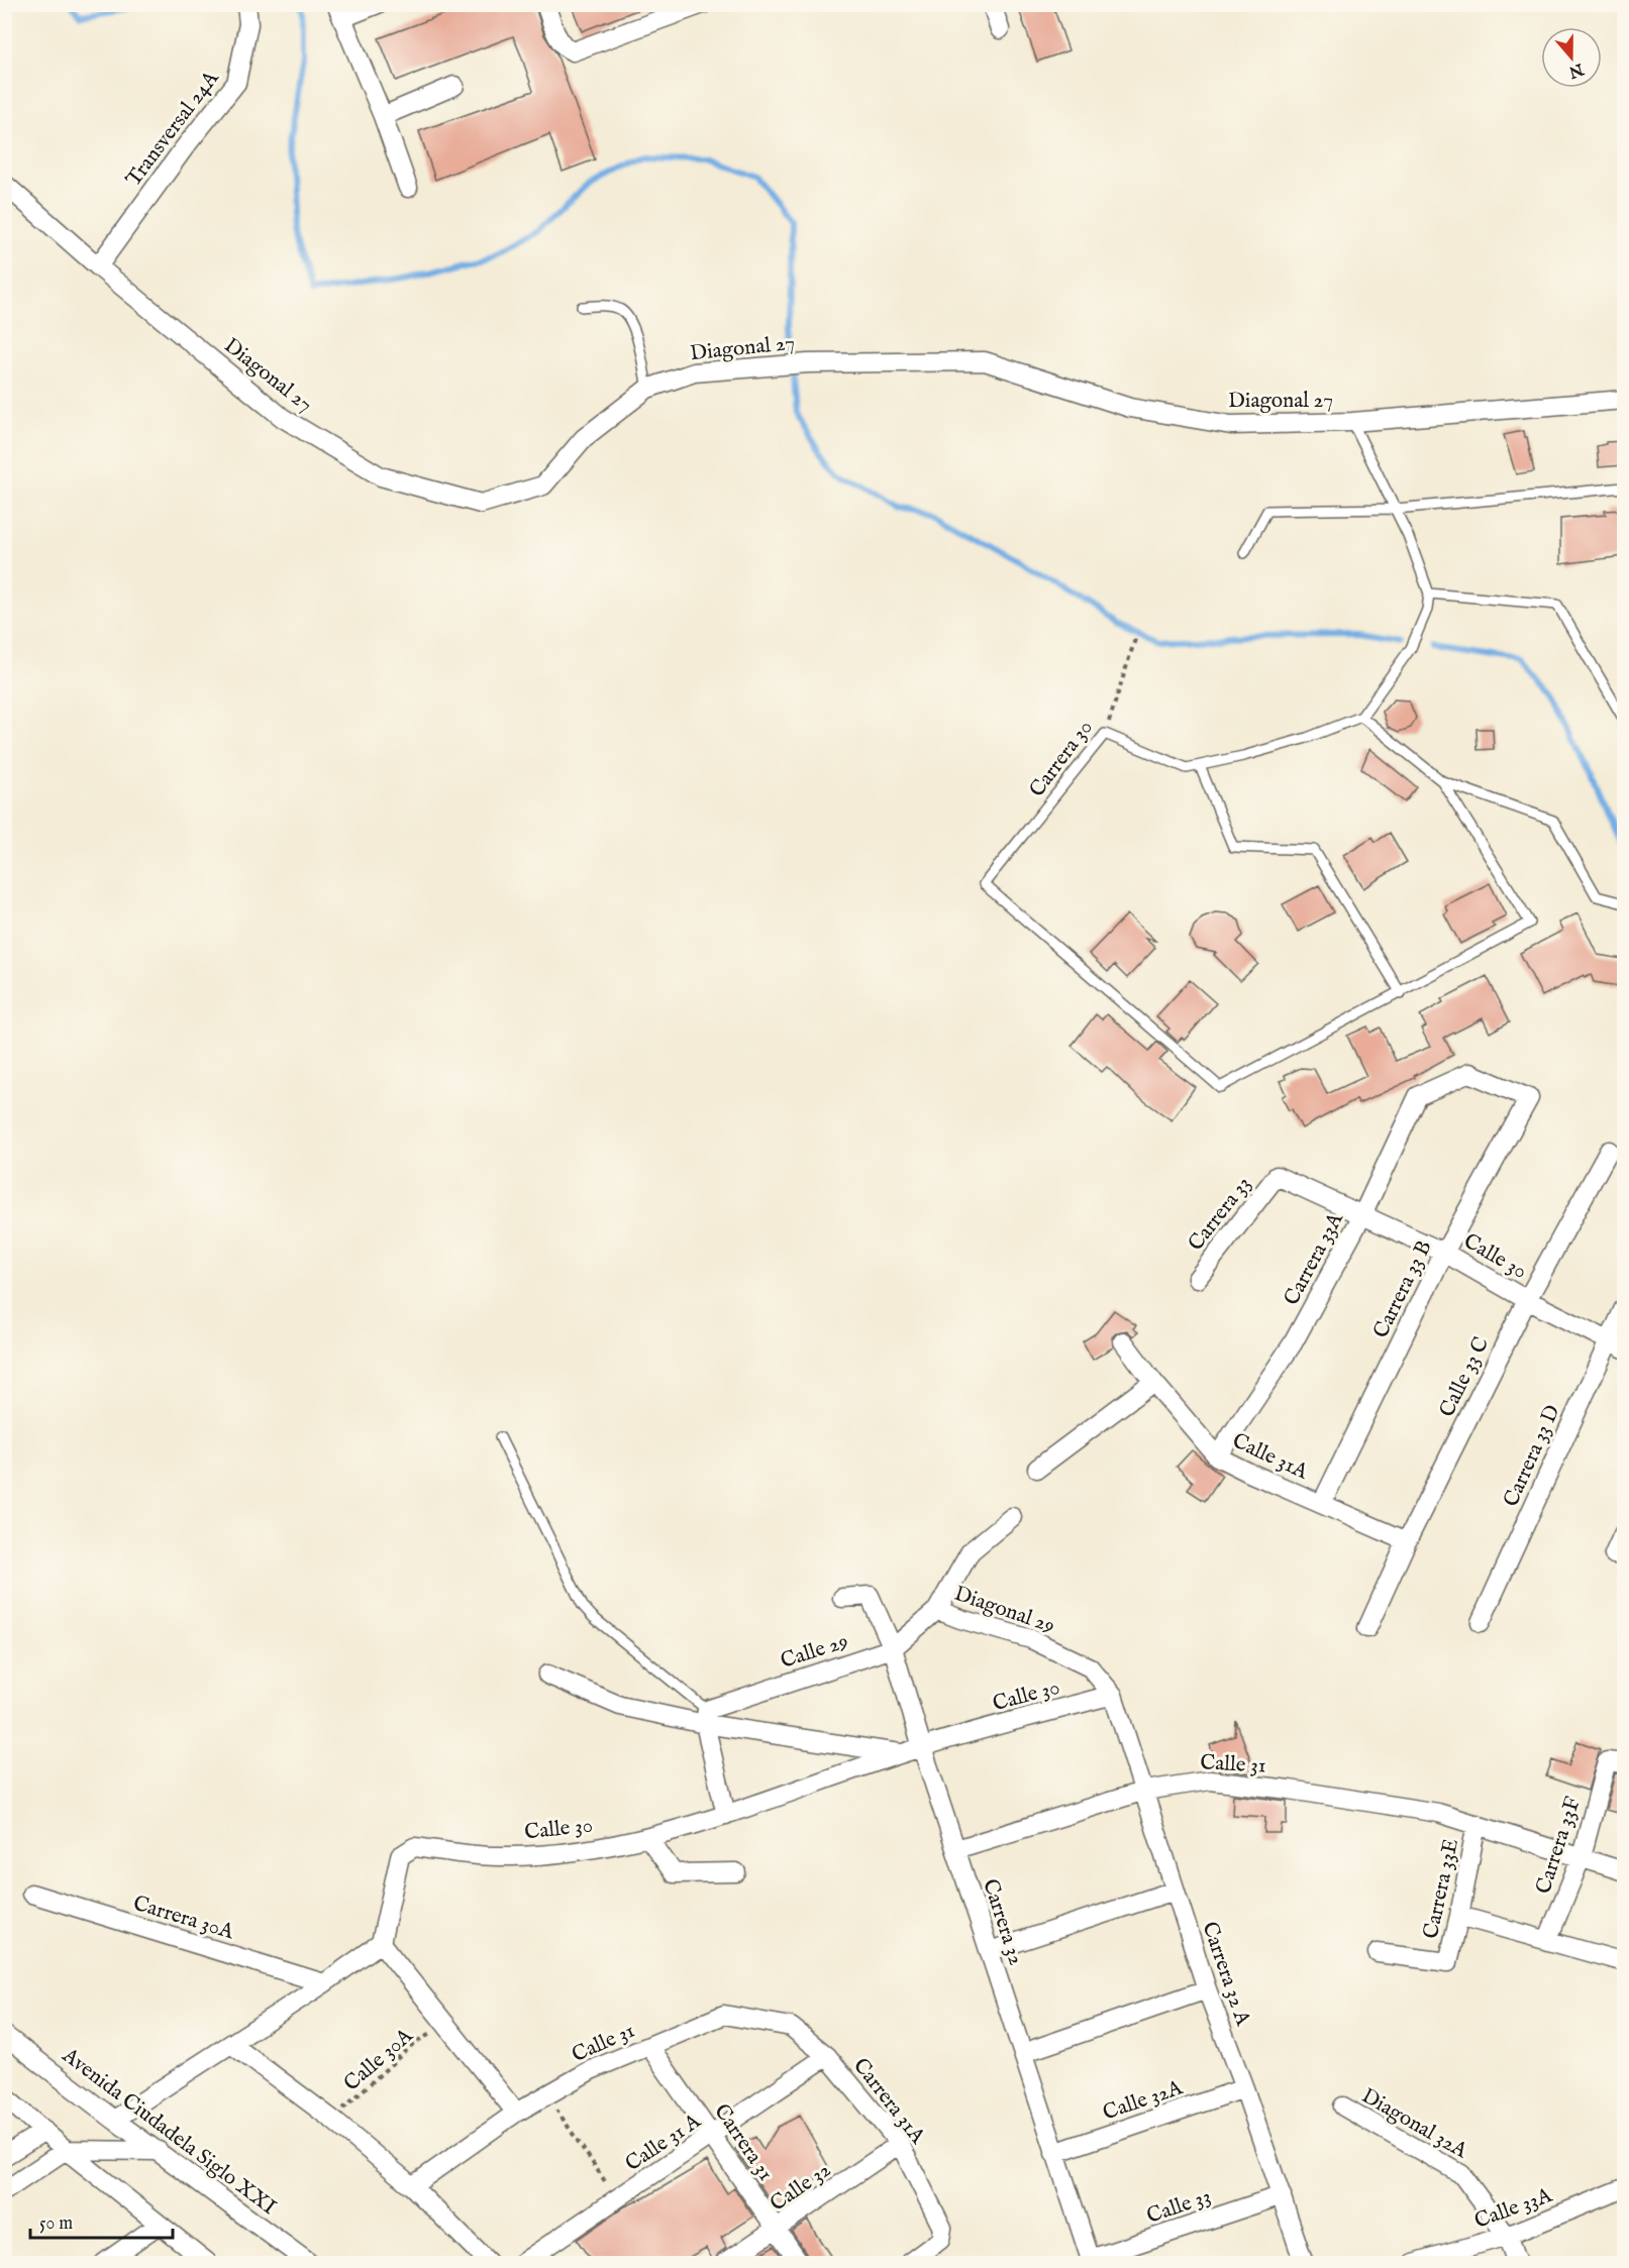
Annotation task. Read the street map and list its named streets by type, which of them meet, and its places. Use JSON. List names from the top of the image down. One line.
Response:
{"streets":{"street":["Transversal 24A","Diagonal 27","Carrera 33","Calle 30","Carrera 33A","Carrera 33 B","Calle 33 C","Calle 31A","Carrera 33 D","Diagonal 29","Calle 29","Calle 31","Carrera 33F","Carrera 33E","Carrera 30A","Carrera 32","Carrera 32 A","Calle 32A","Carrera 31A","Diagonal 32A","Avenida Ciudadela Siglo XXI","Calle 31 A","Carrera 31","Calle 32","Calle 33","Calle 33A"],"lane":["Carrera 30"],"path":["Calle 30A"]},"crossings":[["Transversal 24A","Diagonal 27"],["Carrera 33","Calle 30"],["Calle 30","Carrera 33A"],["Calle 30","Carrera 33 B"],["Calle 30","Calle 33 C"],["Calle 30","Carrera 33 D"],["Calle 30","Diagonal 29"],["Calle 30","Carrera 32"],["Calle 30","Carrera 32 A"],["Carrera 33A","Carrera 33 B"],["Carrera 33A","Calle 31A"],["Carrera 33 B","Calle 31A"],["Calle 33 C","Calle 31A"],["Diagonal 29","Calle 29"],["Diagonal 29","Carrera 32 A"],["Calle 29","Carrera 32"],["Calle 31","Carrera 33E"],["Calle 31","Carrera 32"],["Calle 31","Carrera 32 A"],["Calle 31","Carrera 31A"],["Calle 31","Calle 31 A"],["Calle 31","Carrera 31"],["Carrera 32","Calle 32A"],["Carrera 32","Calle 33"],["Carrera 32 A","Calle 32A"],["Carrera 32 A","Calle 33"],["Carrera 31A","Calle 31 A"],["Carrera 31A","Calle 32"],["Diagonal 32A","Calle 33A"],["Calle 31 A","Carrera 31"],["Carrera 31","Calle 32"]],"scale_bar":"50 m","north":"bottom"}
